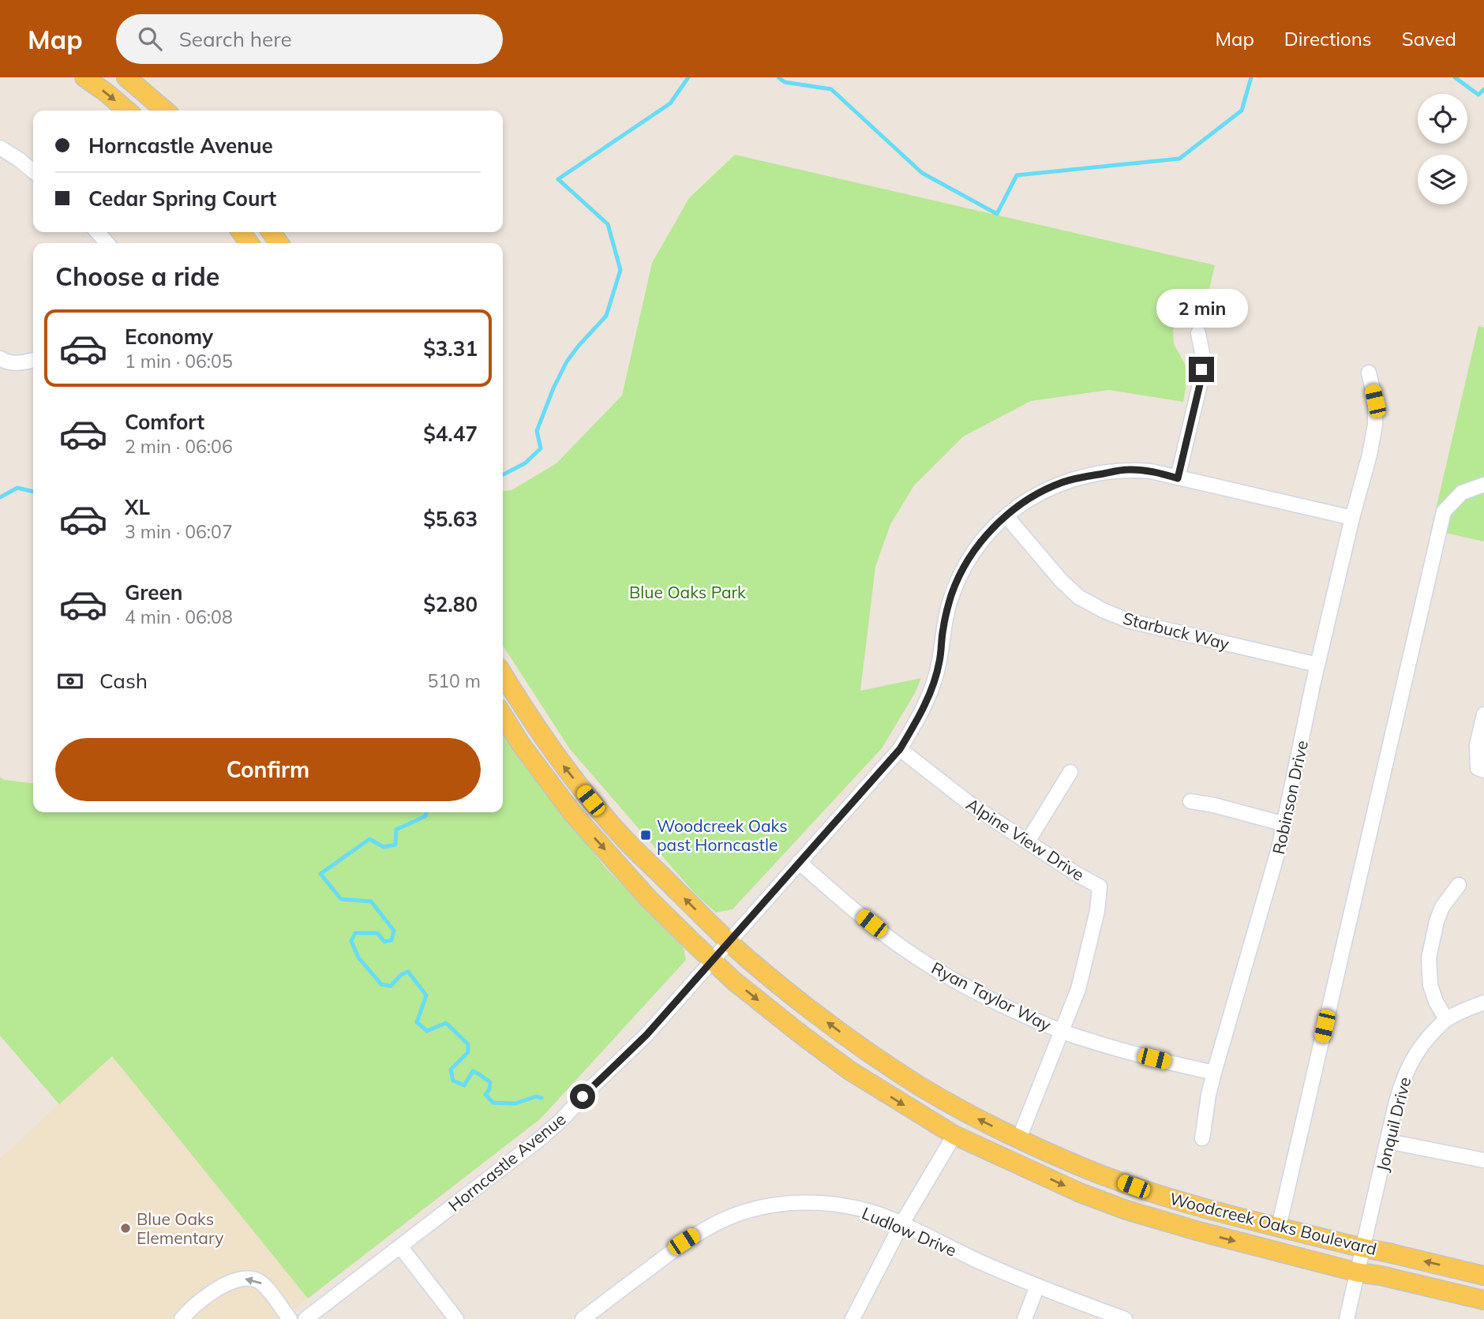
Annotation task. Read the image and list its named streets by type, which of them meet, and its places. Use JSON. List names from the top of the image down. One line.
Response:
{"streets":{"main road":["Woodcreek Oaks Boulevard"],"street":["Starbuck Way","Robinson Drive","Alpine View Drive","Ryan Taylor Way","Jonquil Drive","Horncastle Avenue","Ludlow Drive"]},"crossings":[["Starbuck Way","Robinson Drive"],["Robinson Drive","Ryan Taylor Way"],["Alpine View Drive","Ryan Taylor Way"],["Alpine View Drive","Woodcreek Oaks Boulevard"],["Jonquil Drive","Woodcreek Oaks Boulevard"],["Horncastle Avenue","Woodcreek Oaks Boulevard"]],"parks":["Blue Oaks Park"],"places":{"transit":["Woodcreek Oaks past Horncastle"],"other":["Blue Oaks Elementary"]},"page":{"header":"Map","search":"Search here","nav":["Map","Directions","Saved"],"banner":["Horncastle Avenue","Cedar Spring Court"],"heading":"Choose a ride","bubble":"2 min","list":[{"name":"Economy","note":"1 min · 06:05","value":"$3.31"},{"name":"Comfort","note":"2 min · 06:06","value":"$4.47"},{"name":"XL","note":"3 min · 06:07","value":"$5.63"},{"name":"Green","note":"4 min · 06:08","value":"$2.80"}],"pay":["Cash","510 m"],"buttons":"Confirm"}}
